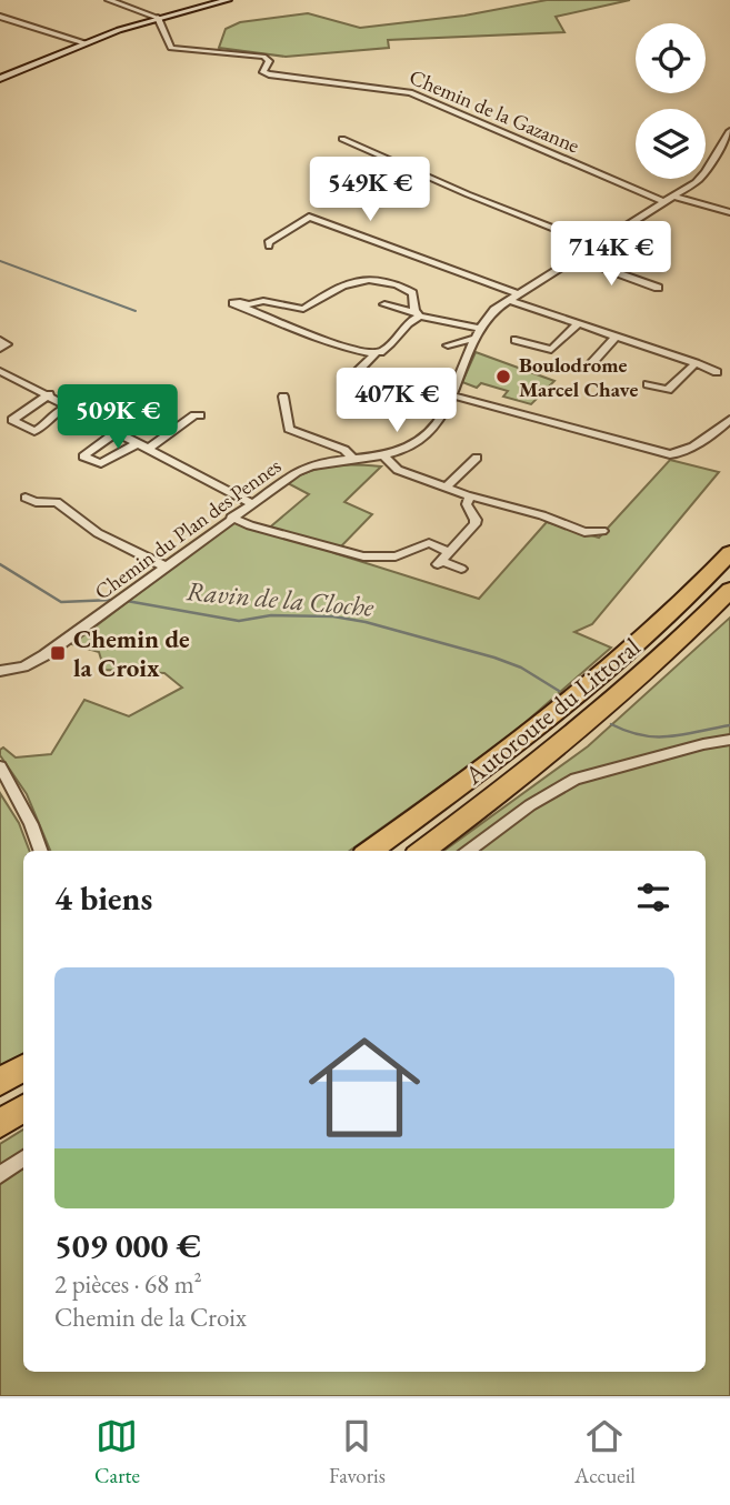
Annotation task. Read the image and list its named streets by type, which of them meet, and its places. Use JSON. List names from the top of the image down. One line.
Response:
{"streets":{"highway":["Autoroute du Littoral"],"street":["Chemin de la Gazanne","Chemin du Plan des Pennes"]},"crossings":[["Chemin de la Gazanne","Chemin du Plan des Pennes"]],"water":["Ravin de la Cloche"],"places":{"other":["Boulodrome Marcel Chave"],"transit":["Chemin de la Croix"]},"page":{"price":["549K €","714K €","407K €","509K €"],"heading":"4 biens","list":[{"name":"509 000 €","note":"2 pièces · 68 m² · Chemin de la Croix"}],"tabs":["Carte","Favoris","Accueil"]}}
